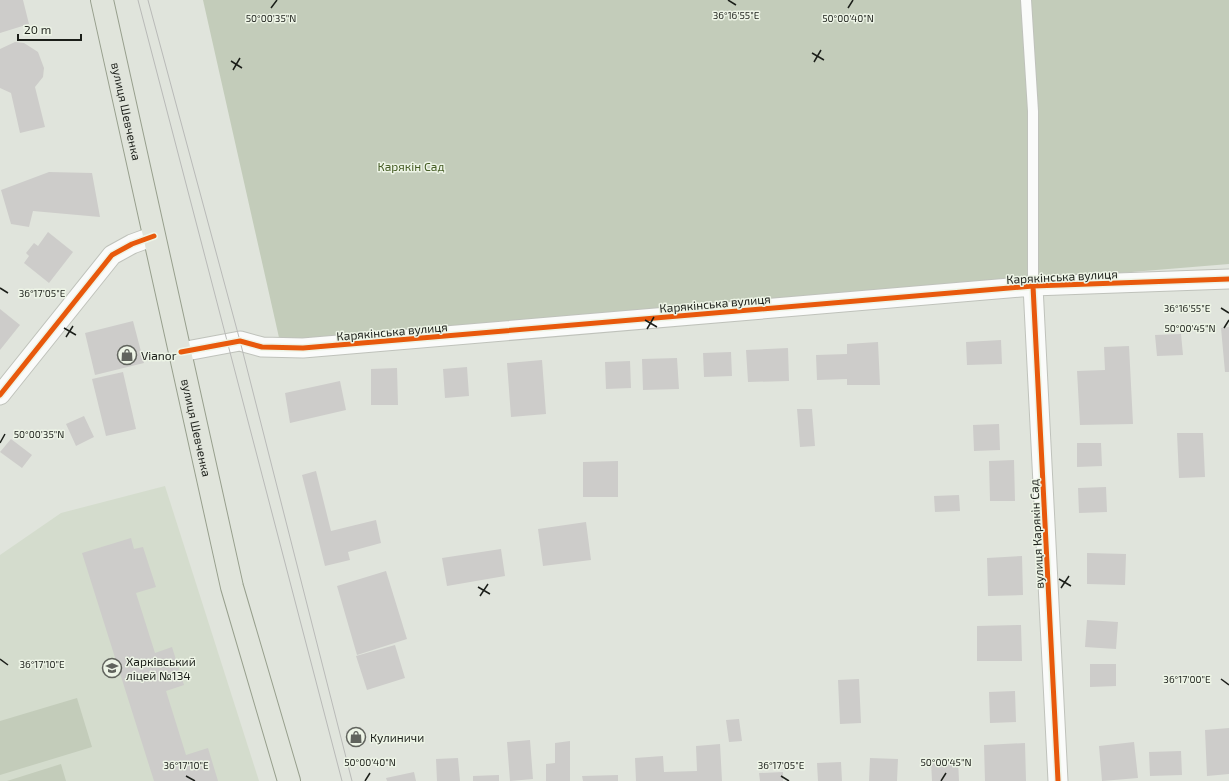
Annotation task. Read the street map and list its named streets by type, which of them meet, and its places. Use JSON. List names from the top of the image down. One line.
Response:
{"streets":{"main road":["вулиця Шевченка"],"street":["Карякінська вулиця","вулиця Карякін Сад"]},"crossings":[["вулиця Шевченка","Карякінська вулиця"],["Карякінська вулиця","вулиця Карякін Сад"]],"parks":["Карякін Сад"],"places":{"shop":["Vianor","Кулиничи"],"school or university":["Харківський ліцей №134"]},"scale_bar":"20 m","coordinates":["36°16'55\"E","50°00'35\"N","50°00'40\"N","36°17'05\"E","50°00'45\"N","36°17'10\"E","36°17'00\"E"]}
